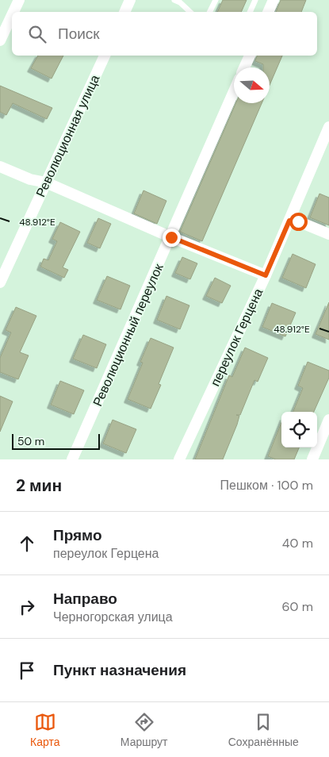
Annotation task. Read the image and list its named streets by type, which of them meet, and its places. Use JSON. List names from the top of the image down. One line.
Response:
{"streets":{"street":["Революционная улица","Революционный переулок","переулок Герцена"]},"scale_bar":"50 m","north":"right","page":{"search":"Поиск","scale":"50 m","heading":["2 мин","Пешком · 100 m"],"list":[["Прямо","переулок Герцена","40 m"],["Направо","Черногорская улица","60 m"],"Пункт назначения"],"nav":["Карта","Маршрут","Сохранённые"]},"coordinates":["48.912°E"]}
